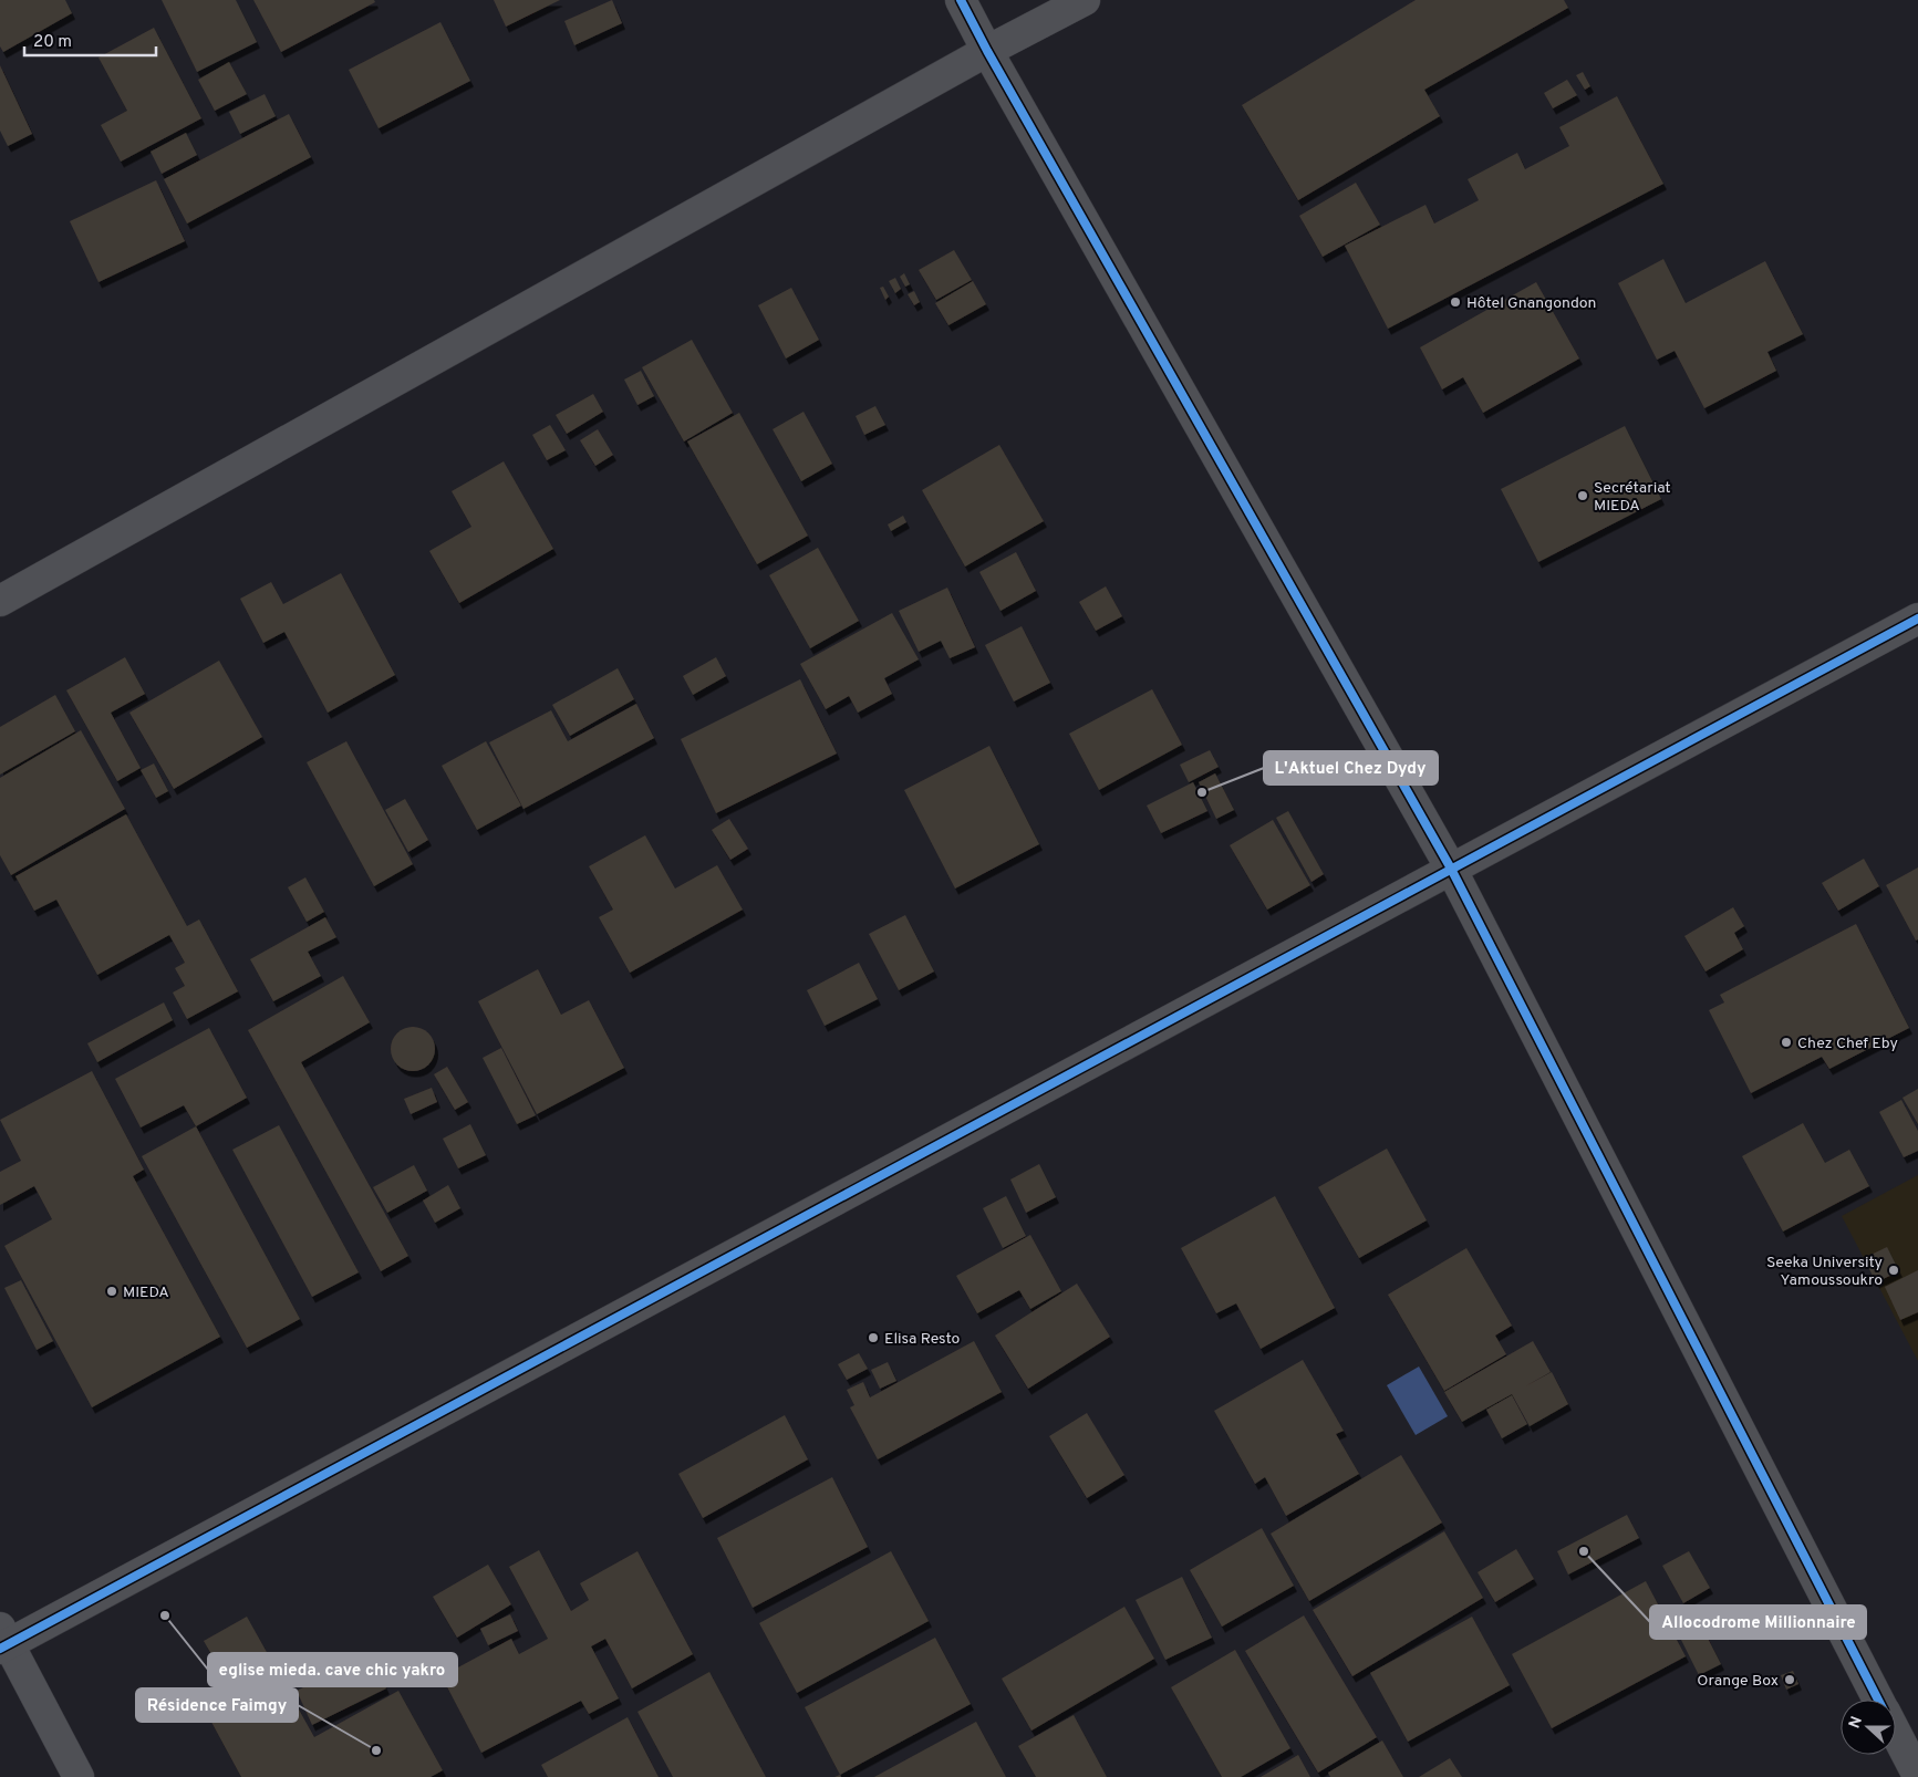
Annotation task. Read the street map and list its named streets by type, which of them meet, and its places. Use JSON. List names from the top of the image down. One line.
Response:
{"places":["Hôtel Gnangondon","Secrétariat MIEDA","L'Aktuel Chez Dydy","Chez Chef Eby","Seeka University Yamoussoukro","MIEDA","Elisa Resto","Allocodrome Millionnaire","eglise mieda. cave chic yakro","Orange Box","Résidence Faimgy"],"scale_bar":"20 m","north":"left"}
